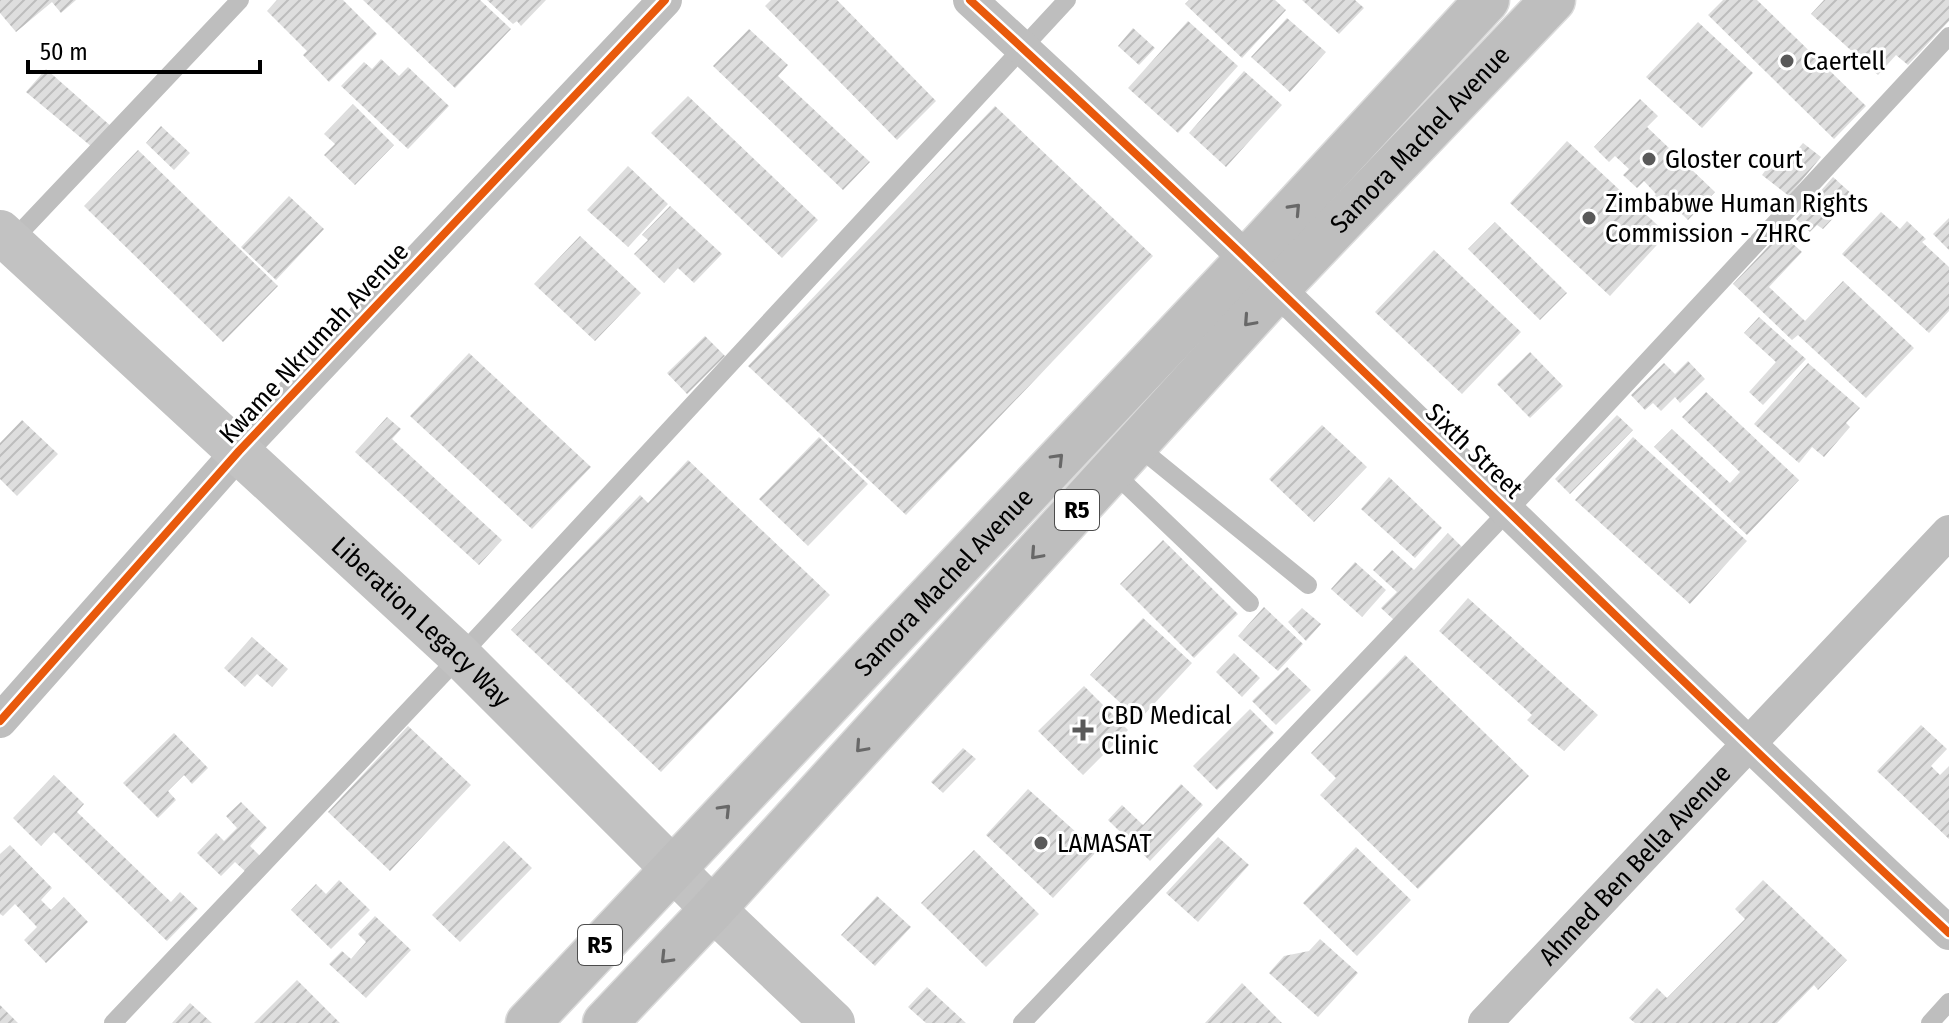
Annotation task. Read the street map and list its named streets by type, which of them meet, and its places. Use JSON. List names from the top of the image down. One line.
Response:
{"streets":{"highway":["Samora Machel Avenue","R5"],"main road":["Liberation Legacy Way"],"street":["Kwame Nkrumah Avenue","Sixth Street","Ahmed Ben Bella Avenue"]},"crossings":[["Samora Machel Avenue","Sixth Street"],["Samora Machel Avenue","Liberation Legacy Way"],["Kwame Nkrumah Avenue","Liberation Legacy Way"],["Sixth Street","Ahmed Ben Bella Avenue"]],"places":{"other":["Caertell","Gloster court","Zimbabwe Human Rights Commission - ZHRC","LAMASAT"],"health":["CBD Medical Clinic"]},"scale_bar":"50 m"}
